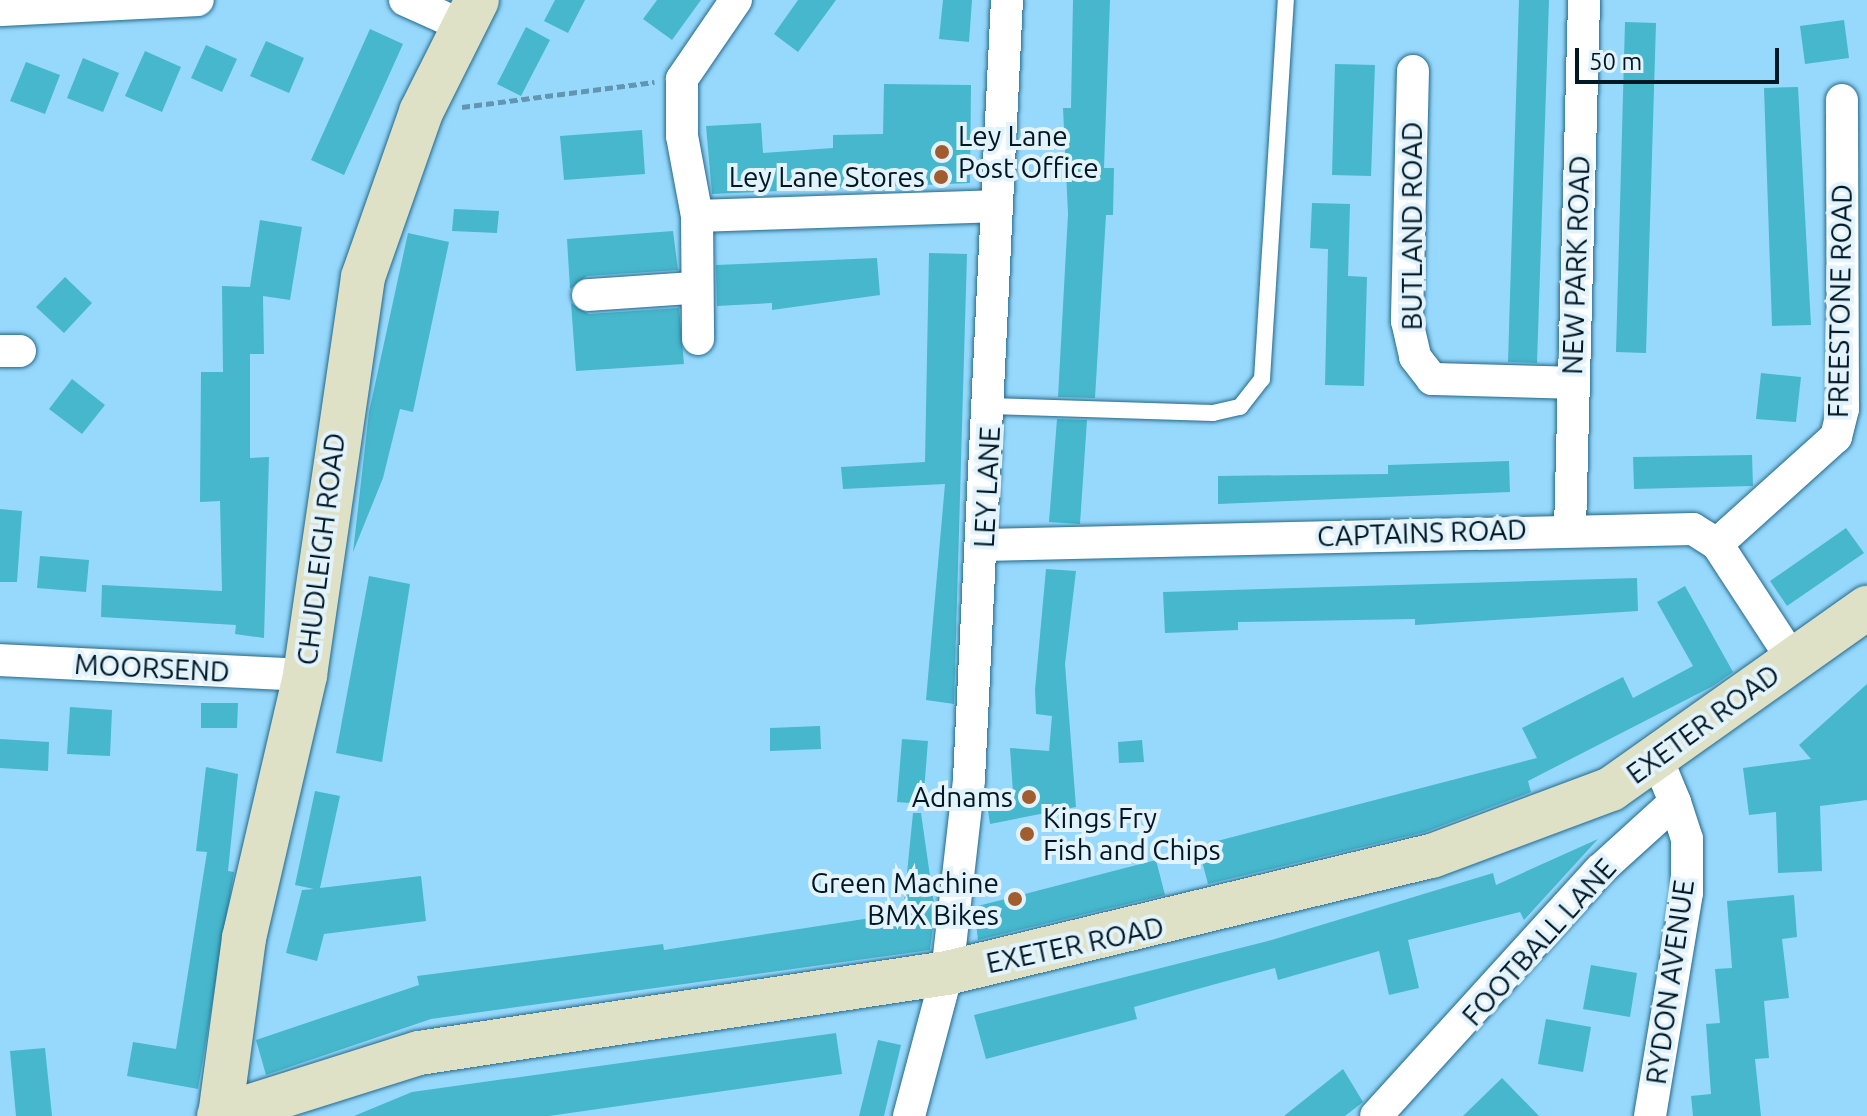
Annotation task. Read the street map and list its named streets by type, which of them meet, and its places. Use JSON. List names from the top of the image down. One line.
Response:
{"streets":{"main road":["CHUDLEIGH ROAD","EXETER ROAD"],"street":["BUTLAND ROAD","NEW PARK ROAD","FREESTONE ROAD","LEY LANE","CAPTAINS ROAD","MOORSEND","FOOTBALL LANE","RYDON AVENUE"]},"crossings":[["BUTLAND ROAD","NEW PARK ROAD"],["NEW PARK ROAD","CAPTAINS ROAD"],["FREESTONE ROAD","CAPTAINS ROAD"],["LEY LANE","CAPTAINS ROAD"],["LEY LANE","EXETER ROAD"],["CHUDLEIGH ROAD","MOORSEND"],["CHUDLEIGH ROAD","EXETER ROAD"],["FOOTBALL LANE","RYDON AVENUE"]],"places":["Ley Lane Post Office","Ley Lane Stores","Adnams","Kings Fry Fish and Chips","Green Machine BMX Bikes"],"scale_bar":"50 m"}
